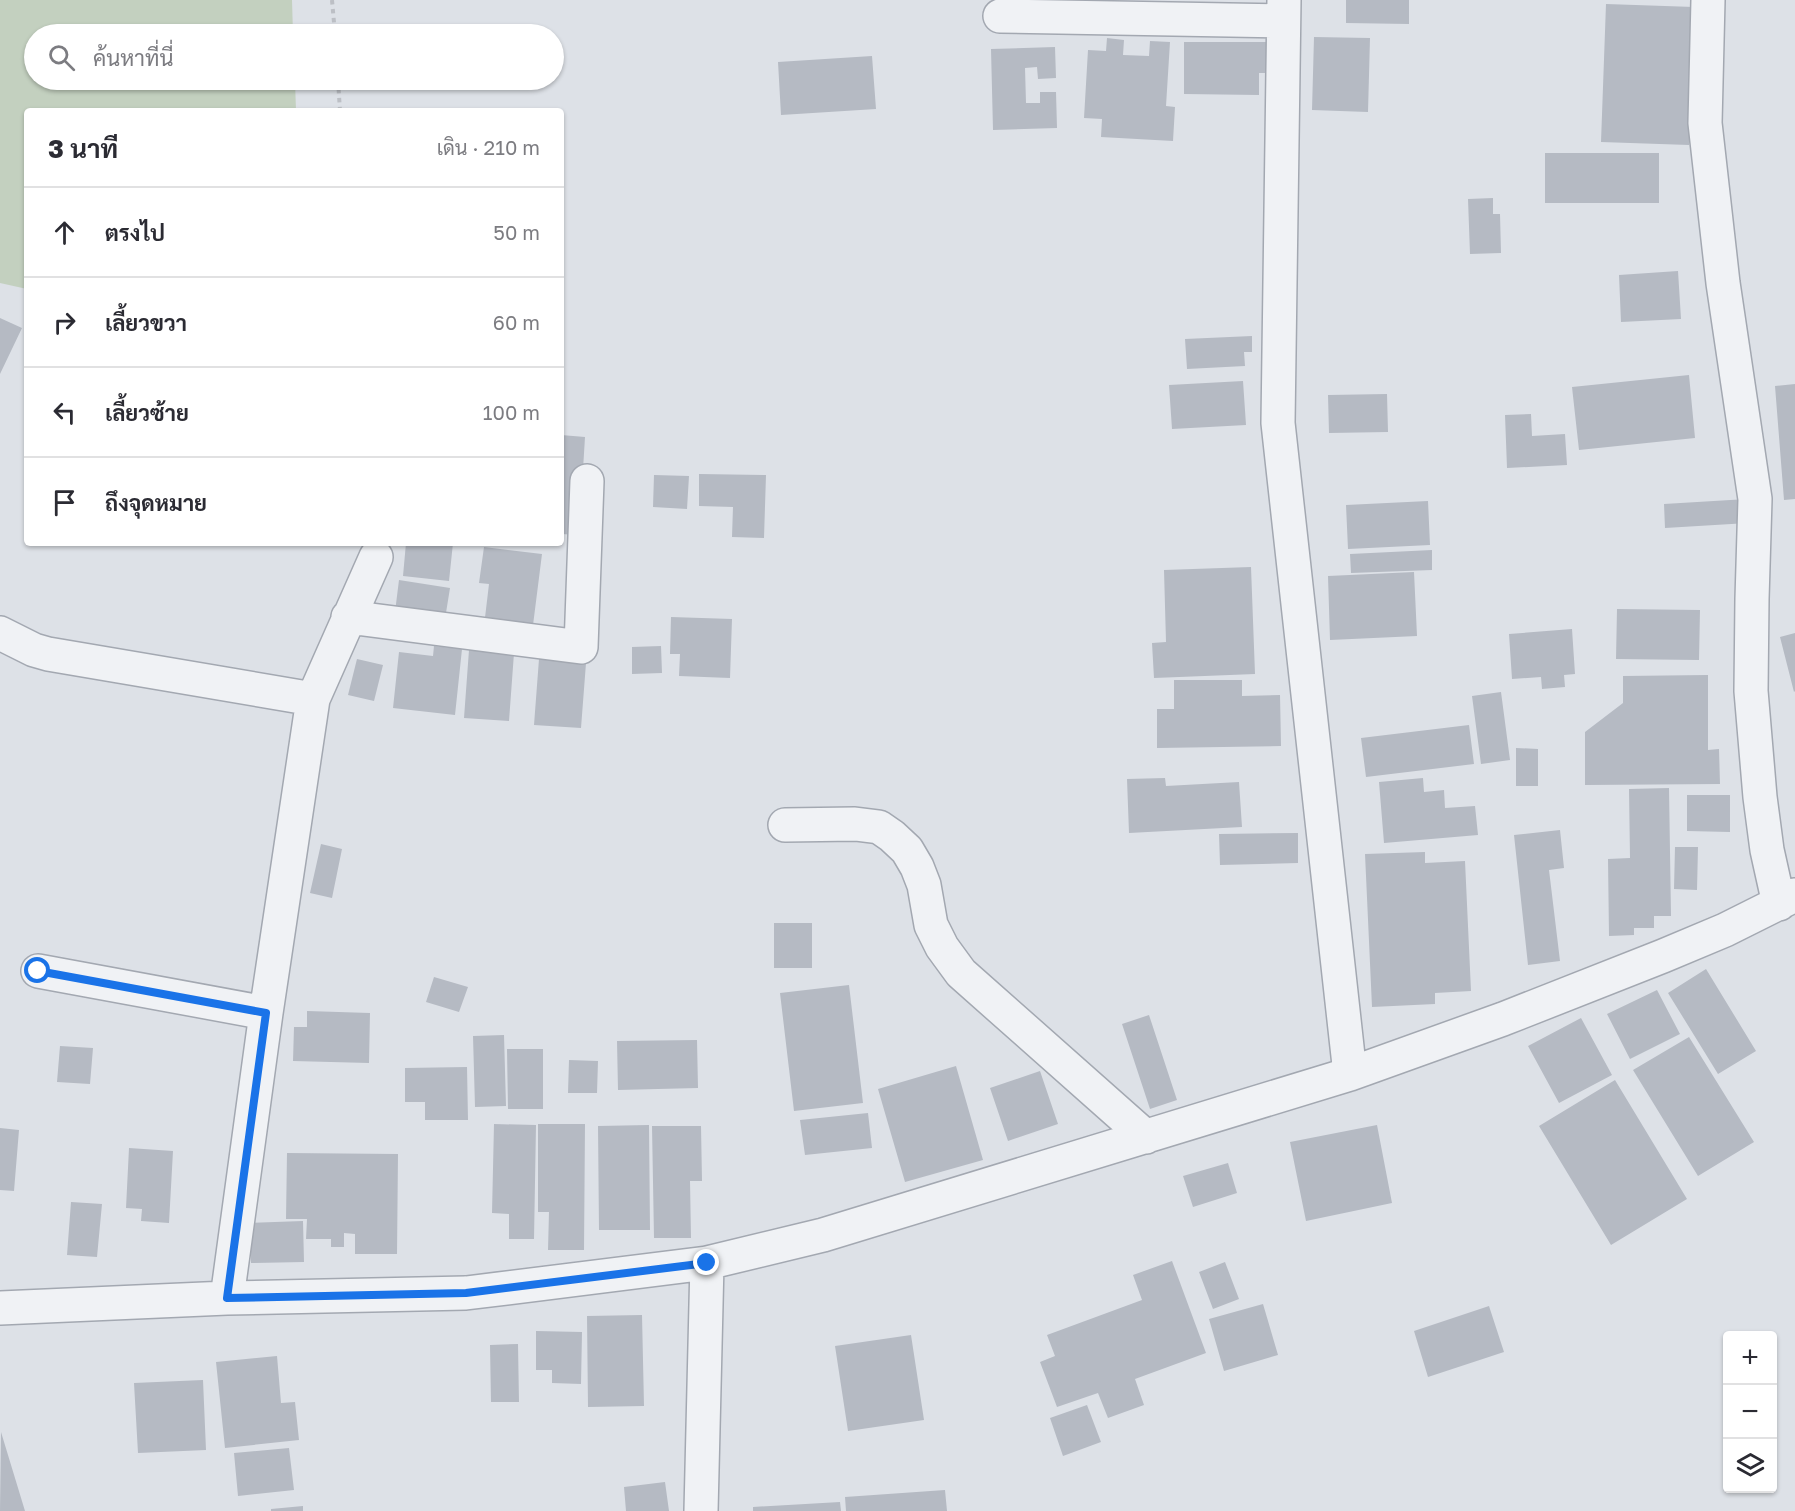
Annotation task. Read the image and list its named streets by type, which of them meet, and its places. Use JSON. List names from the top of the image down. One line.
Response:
{"page":{"search":"ค้นหาที่นี่","heading":["3 นาที","เดิน · 210 m"],"list":[["ตรงไป","50 m"],["เลี้ยวขวา","60 m"],["เลี้ยวซ้าย","100 m"],"ถึงจุดหมาย"],"map_buttons":["+","−"]}}
